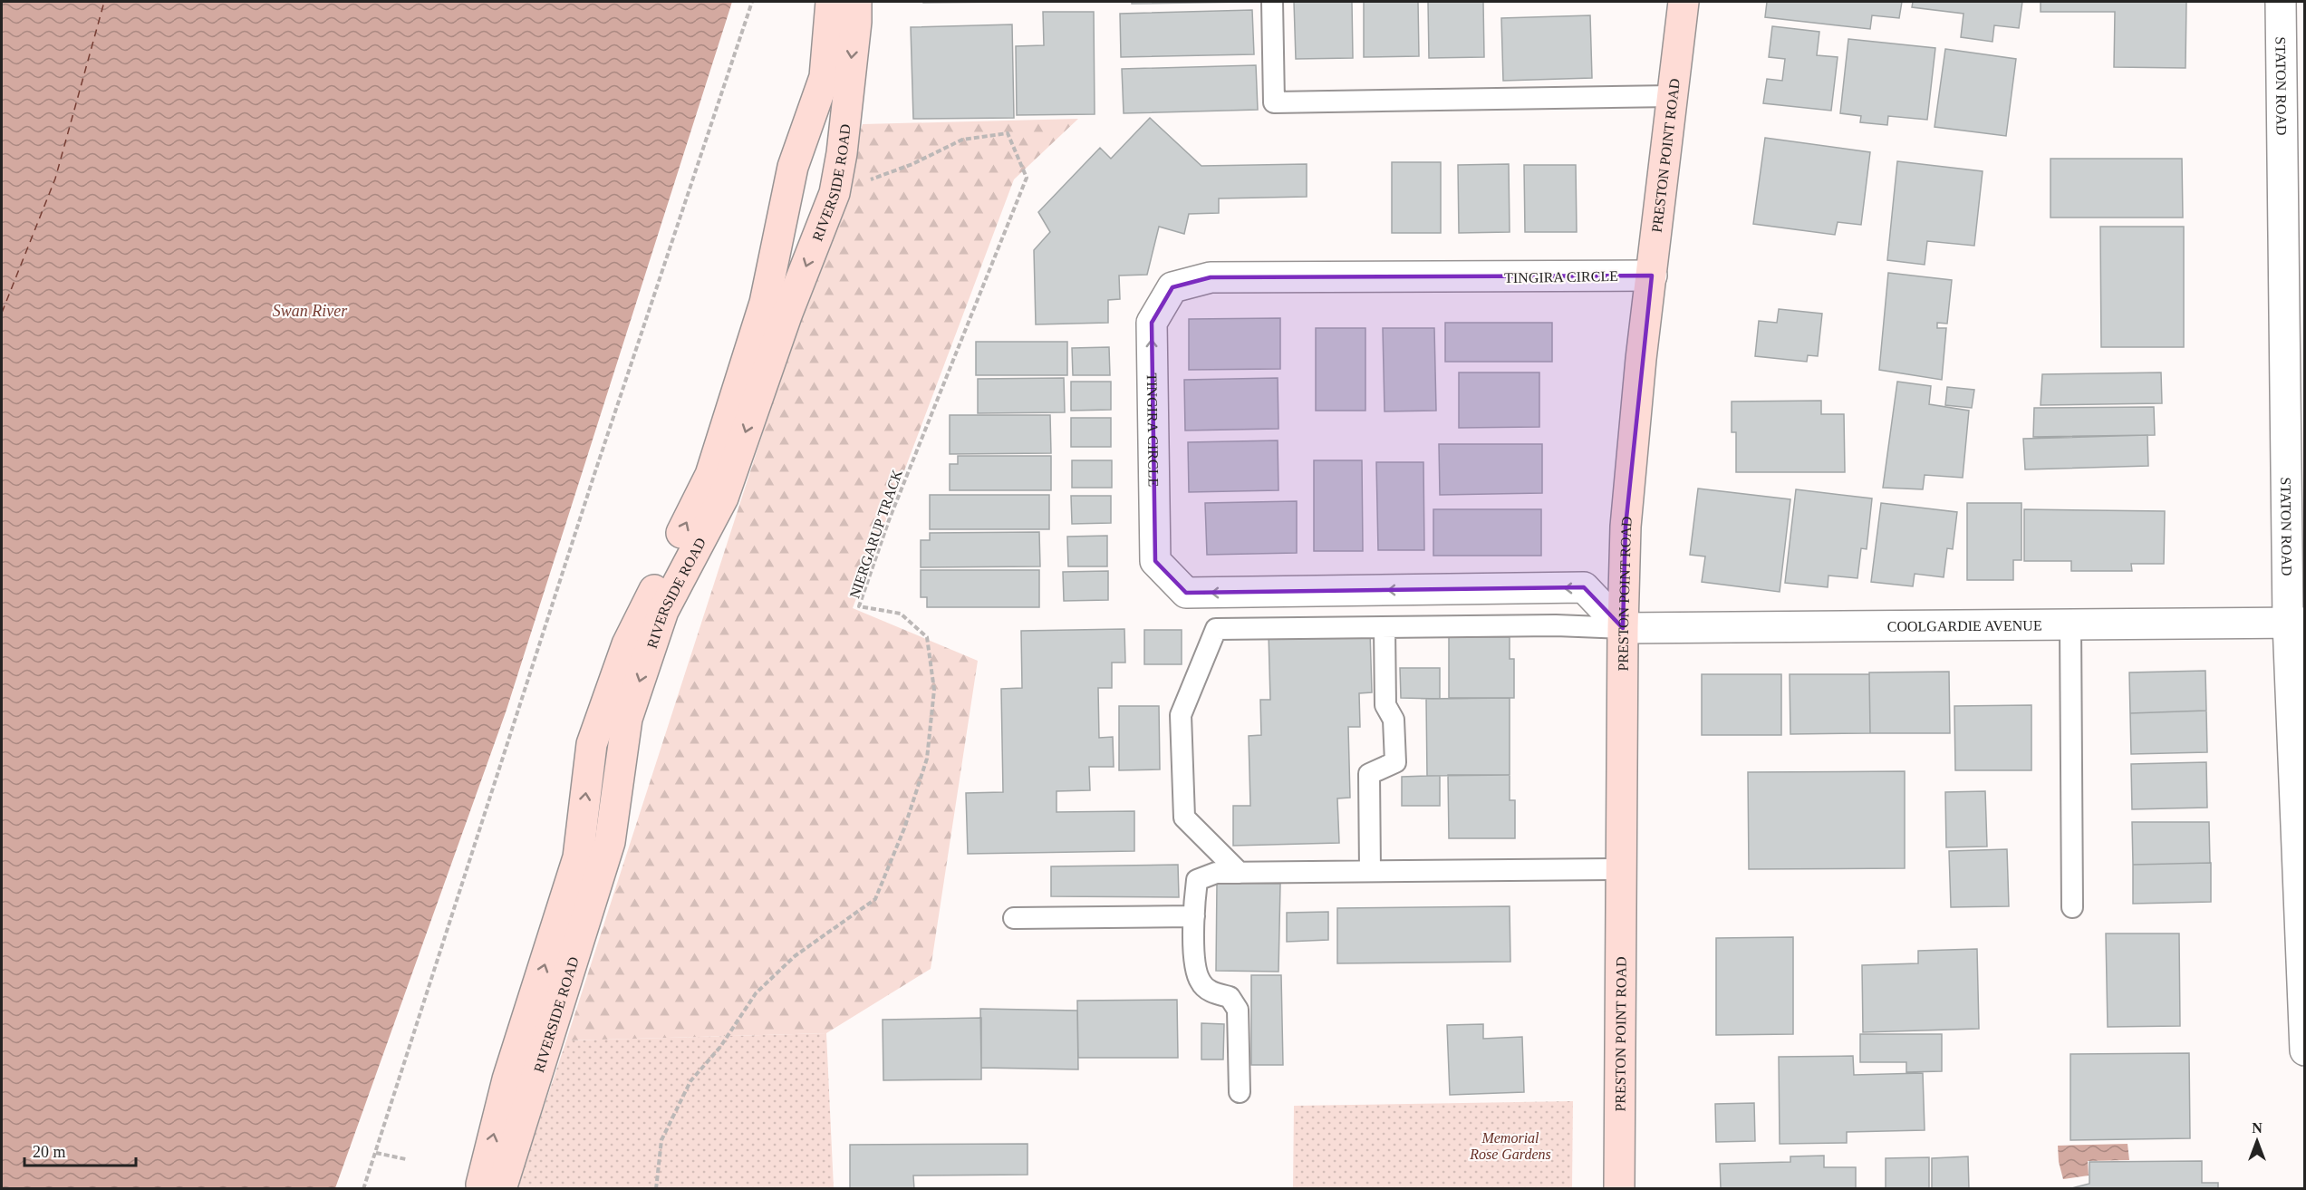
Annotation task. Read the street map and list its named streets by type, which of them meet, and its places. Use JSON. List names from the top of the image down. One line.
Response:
{"streets":{"street":["STATON ROAD","PRESTON POINT ROAD","RIVERSIDE ROAD","TINGIRA CIRCLE","COOLGARDIE AVENUE"],"path":["NIERGARUP TRACK"]},"crossings":[["STATON ROAD","COOLGARDIE AVENUE"],["PRESTON POINT ROAD","TINGIRA CIRCLE"],["PRESTON POINT ROAD","COOLGARDIE AVENUE"],["TINGIRA CIRCLE","COOLGARDIE AVENUE"]],"water":["Swan River"],"parks":["Memorial Rose Gardens"],"scale_bar":"20 m","north":"top"}
